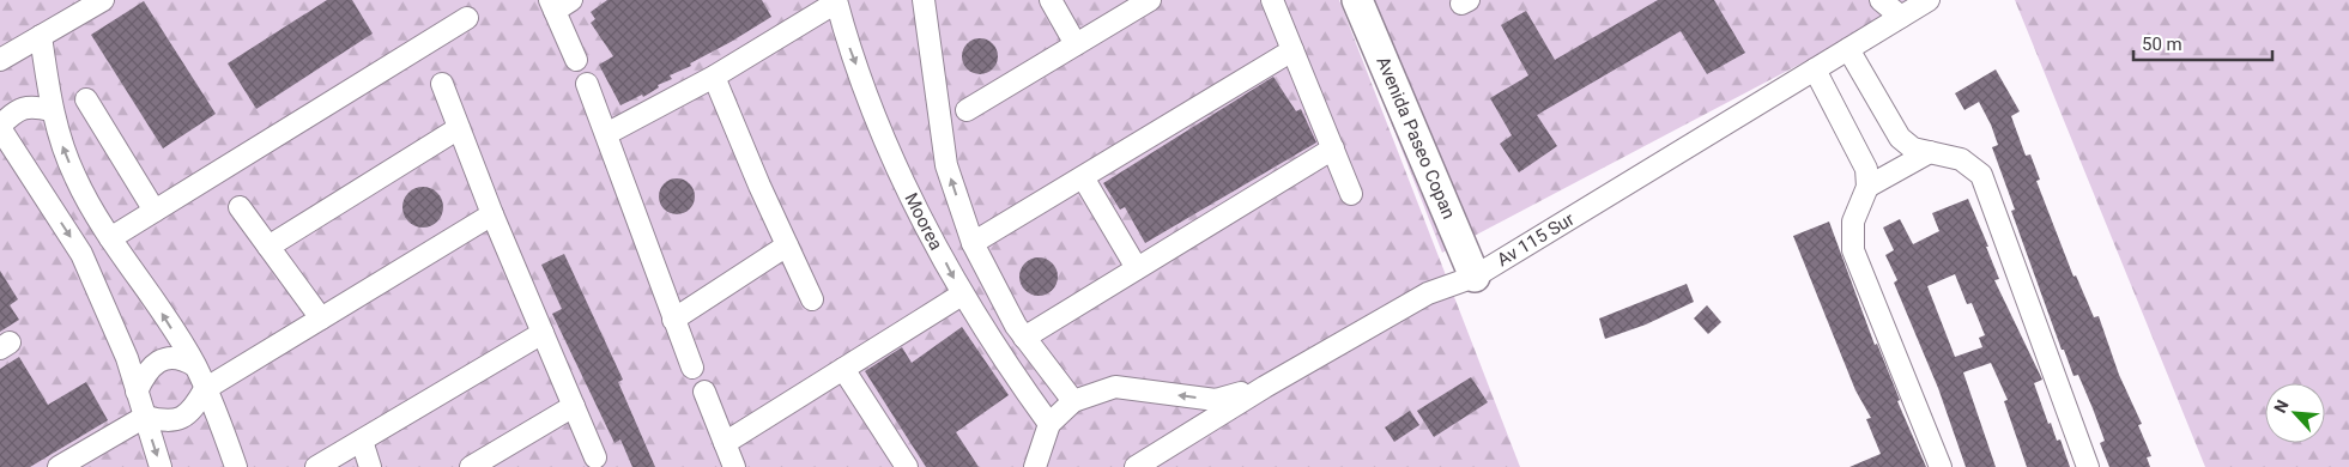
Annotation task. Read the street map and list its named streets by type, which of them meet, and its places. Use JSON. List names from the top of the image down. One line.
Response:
{"streets":{"main road":["Avenida Paseo Copan"],"street":["Moorea","Av 115 Sur"]},"crossings":[["Avenida Paseo Copan","Av 115 Sur"]],"scale_bar":"50 m","north":"top left"}
